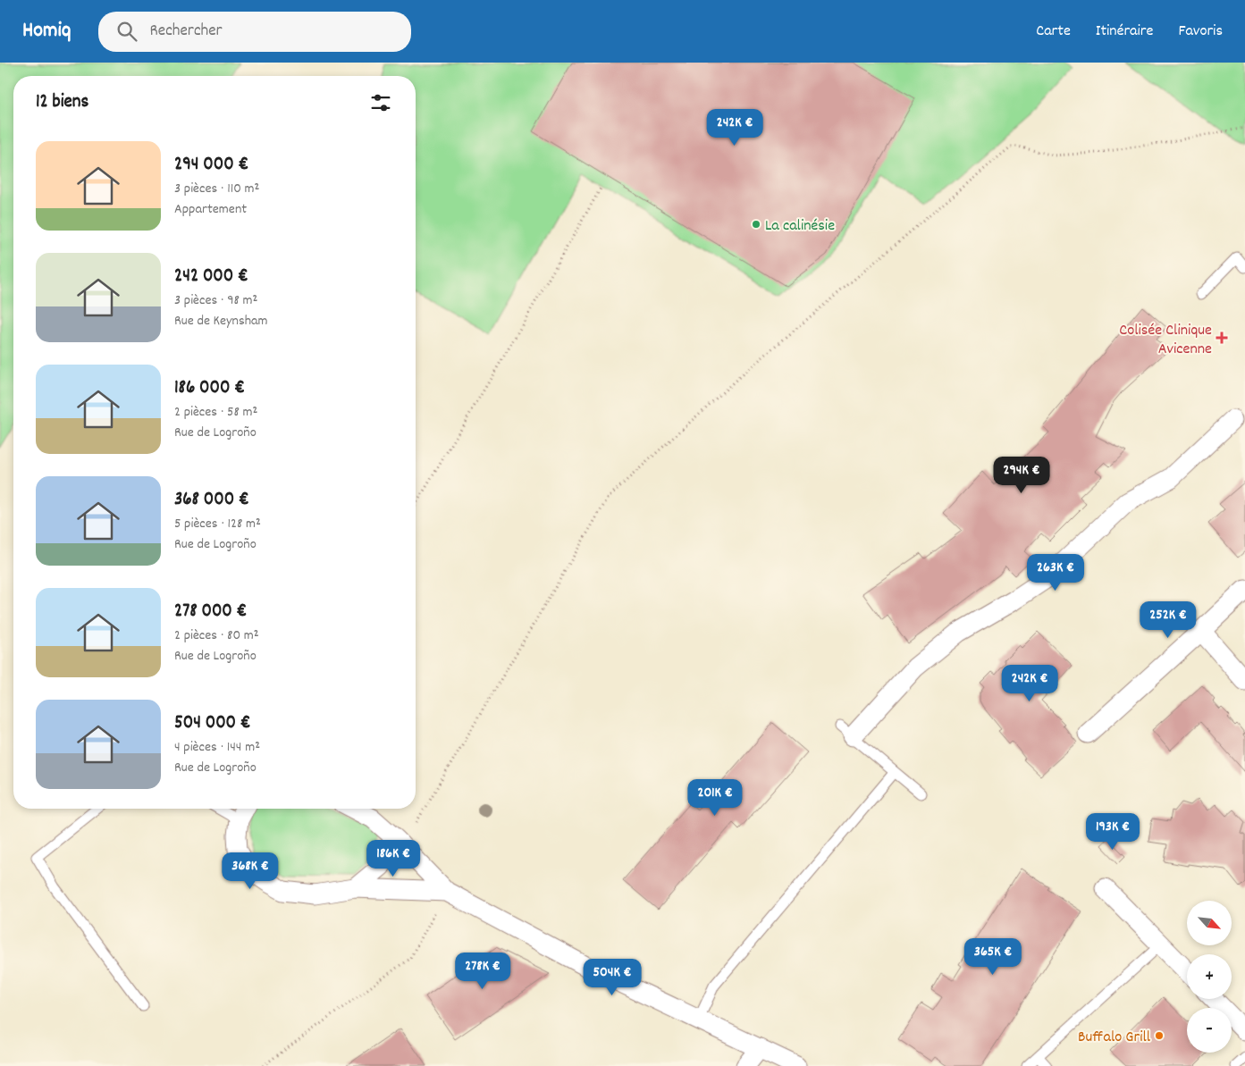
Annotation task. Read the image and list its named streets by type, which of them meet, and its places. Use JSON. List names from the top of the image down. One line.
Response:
{"places":{"other":["La calinésie","Buffalo Grill"],"health":["Colisée Clinique Avicenne"]},"north":"bottom right","page":{"header":"Homiq","search":"Rechercher","nav":["Carte","Itinéraire","Favoris"],"heading":"12 biens","price":["242K €","294K €","263K €","252K €","242K €","201K €","193K €","186K €","368K €","365K €","278K €","504K €"],"list":[{"name":"294 000 €","note":"3 pièces · 110 m² · Appartement"},{"name":"242 000 €","note":"3 pièces · 98 m² · Rue de Keynsham"},{"name":"186 000 €","note":"2 pièces · 58 m² · Rue de Logroño"},{"name":"368 000 €","note":"5 pièces · 128 m² · Rue de Logroño"},{"name":"278 000 €","note":"2 pièces · 80 m² · Rue de Logroño"},{"name":"504 000 €","note":"4 pièces · 144 m² · Rue de Logroño"}],"map_buttons":["+","−"]}}
